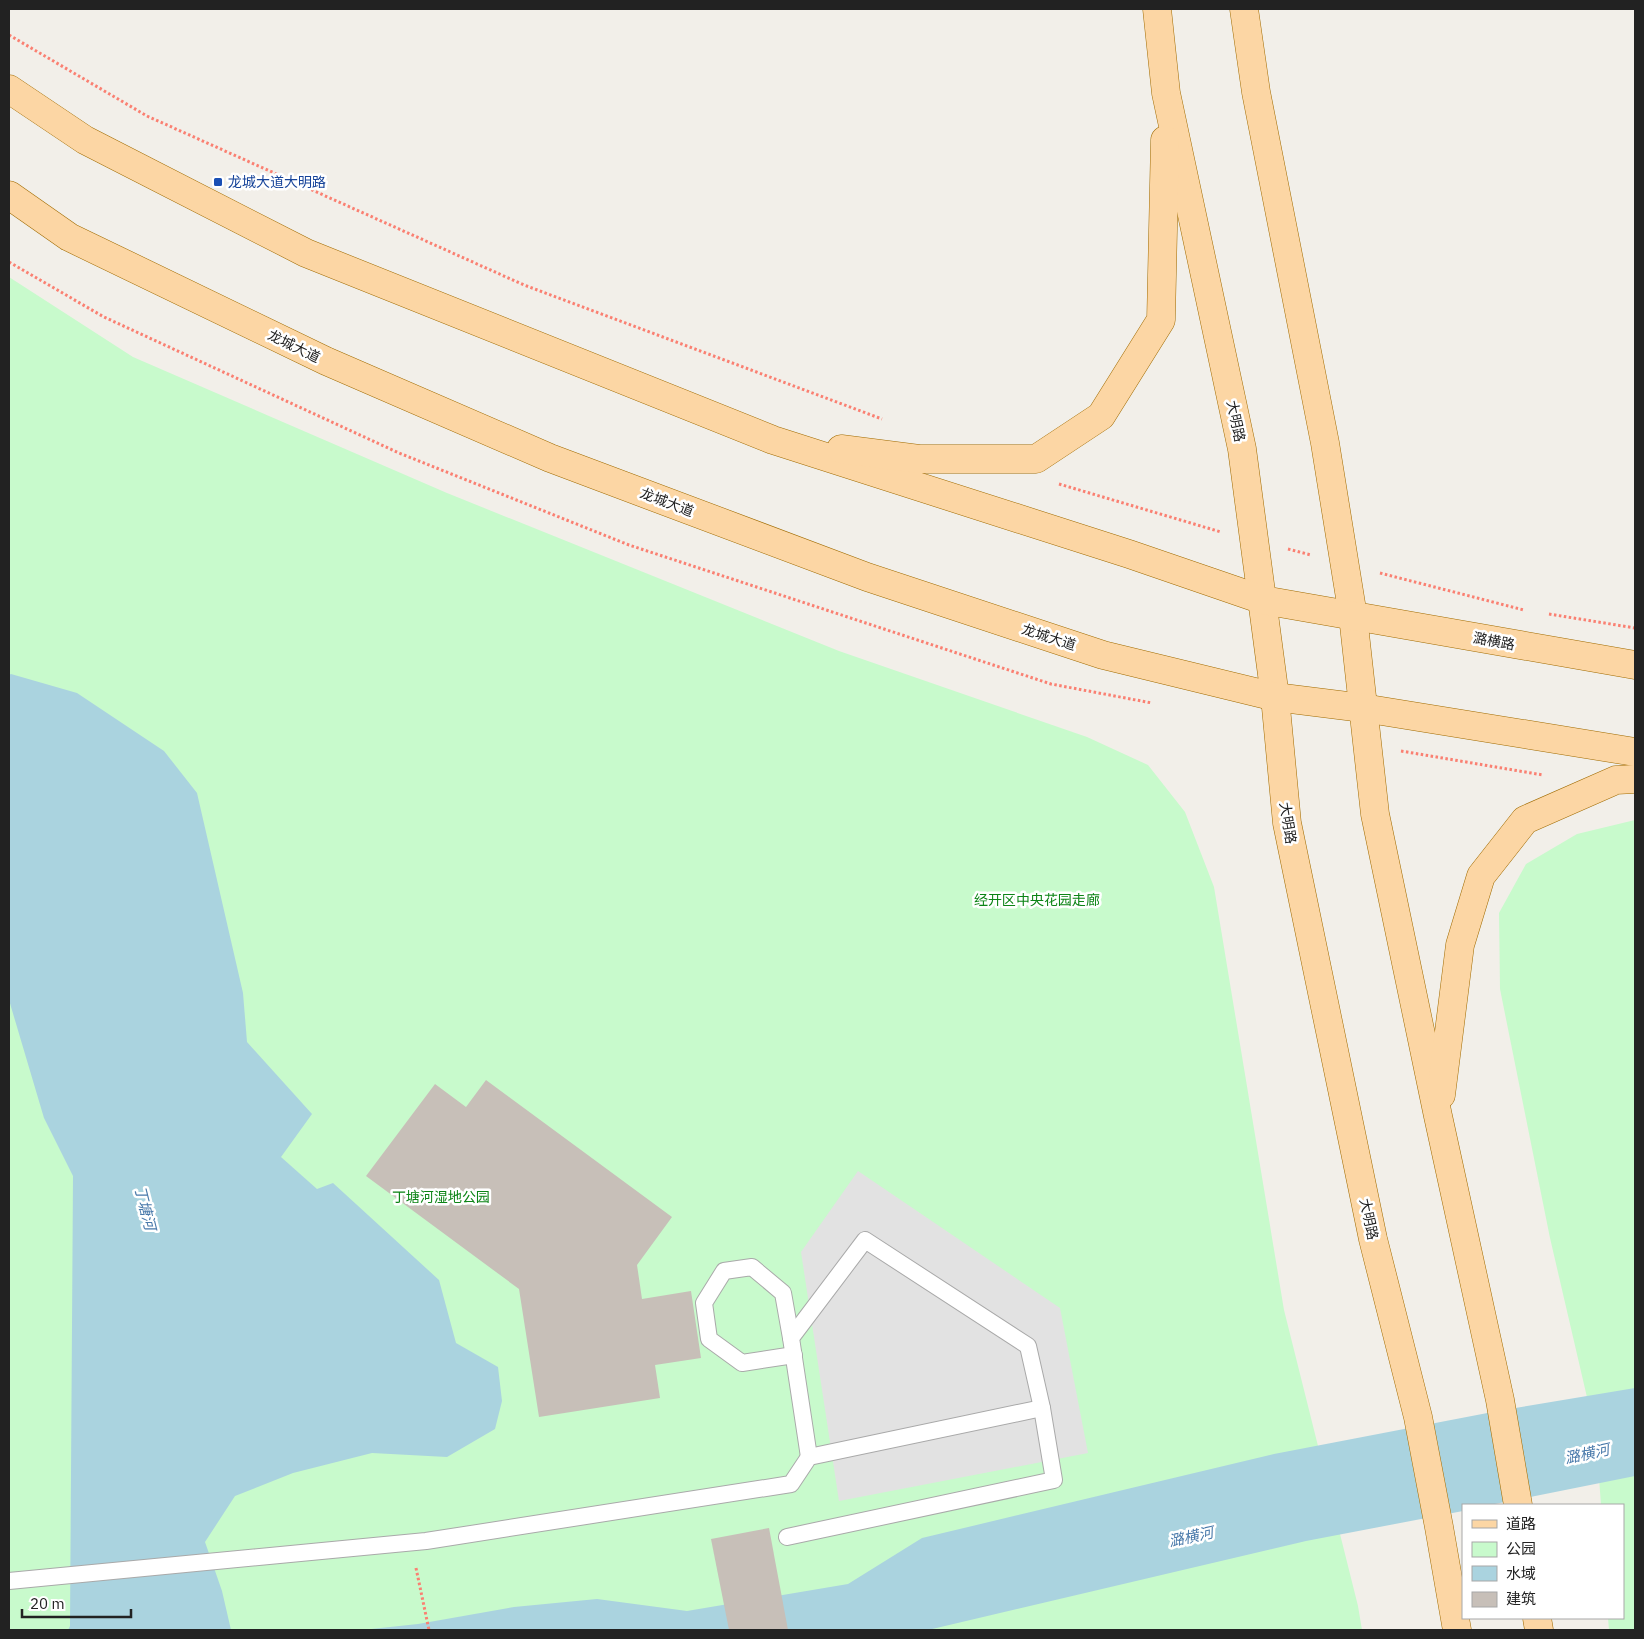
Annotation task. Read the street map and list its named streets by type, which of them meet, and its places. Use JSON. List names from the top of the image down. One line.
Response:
{"streets":{"main road":["龙城大道","大明路","潞横路"]},"crossings":[["龙城大道","大明路"],["大明路","潞横路"]],"water":["丁塘河","潞横河"],"parks":["经开区中央花园走廊","丁塘河湿地公园"],"places":{"transit":["龙城大道大明路"]},"legend":["道路","公园","水域","建筑"],"scale_bar":"20 m"}
